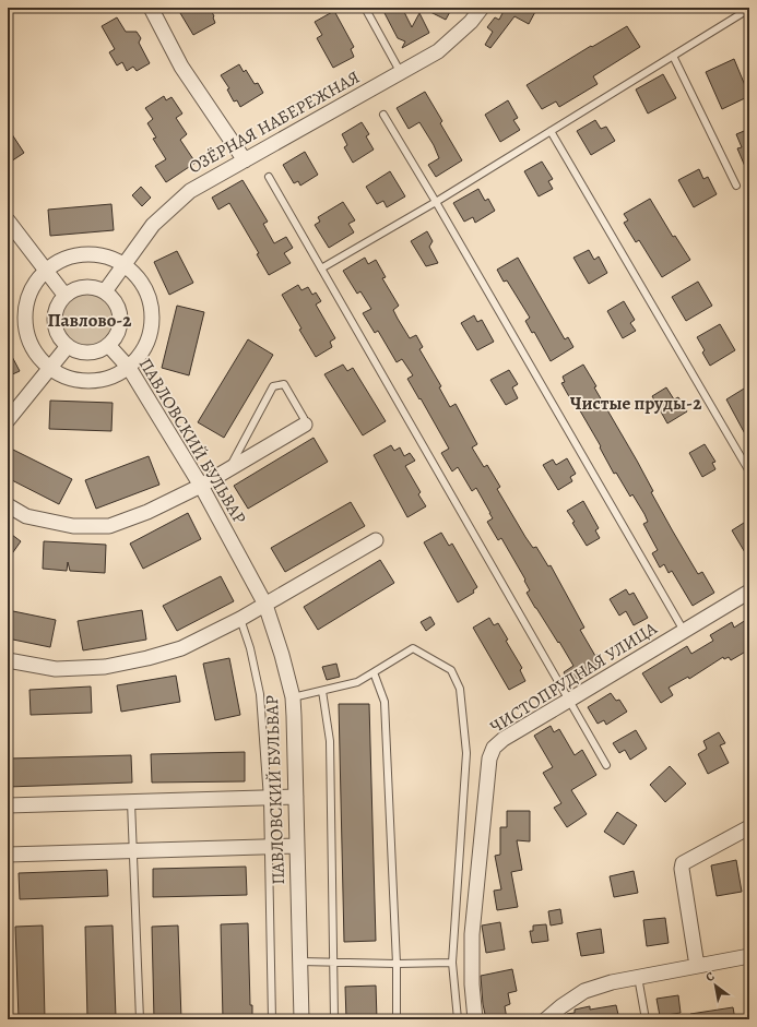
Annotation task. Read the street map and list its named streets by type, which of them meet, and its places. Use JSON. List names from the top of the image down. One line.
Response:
{"streets":{"street":["ОЗЁРНАЯ НАБЕРЕЖНАЯ","ПАВЛОВСКИЙ БУЛЬВАР","ЧИСТОПРУДНАЯ УЛИЦА"]},"crossings":[["ОЗЁРНАЯ НАБЕРЕЖНАЯ","ПАВЛОВСКИЙ БУЛЬВАР"]],"districts":["Павлово-2","Чистые пруды-2"],"north":"top left"}
